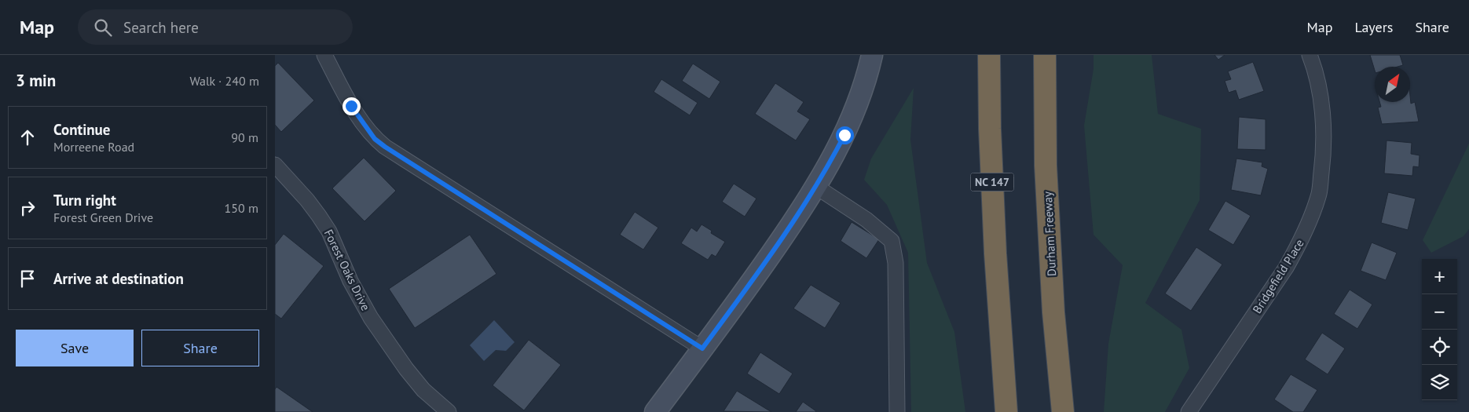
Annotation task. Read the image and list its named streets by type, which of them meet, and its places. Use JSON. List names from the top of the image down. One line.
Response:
{"streets":{"highway":["NC 147","Durham Freeway"],"street":["Forest Oaks Drive","Bridgefield Place"]},"north":"top right","page":{"header":"Map","search":"Search here","nav":["Map","Layers","Share"],"heading":["3 min","Walk · 240 m"],"list":[["Continue","Morreene Road","90 m"],["Turn right","Forest Green Drive","150 m"],"Arrive at destination"],"map_buttons":["+","−"],"buttons":["Save","Share"]}}
